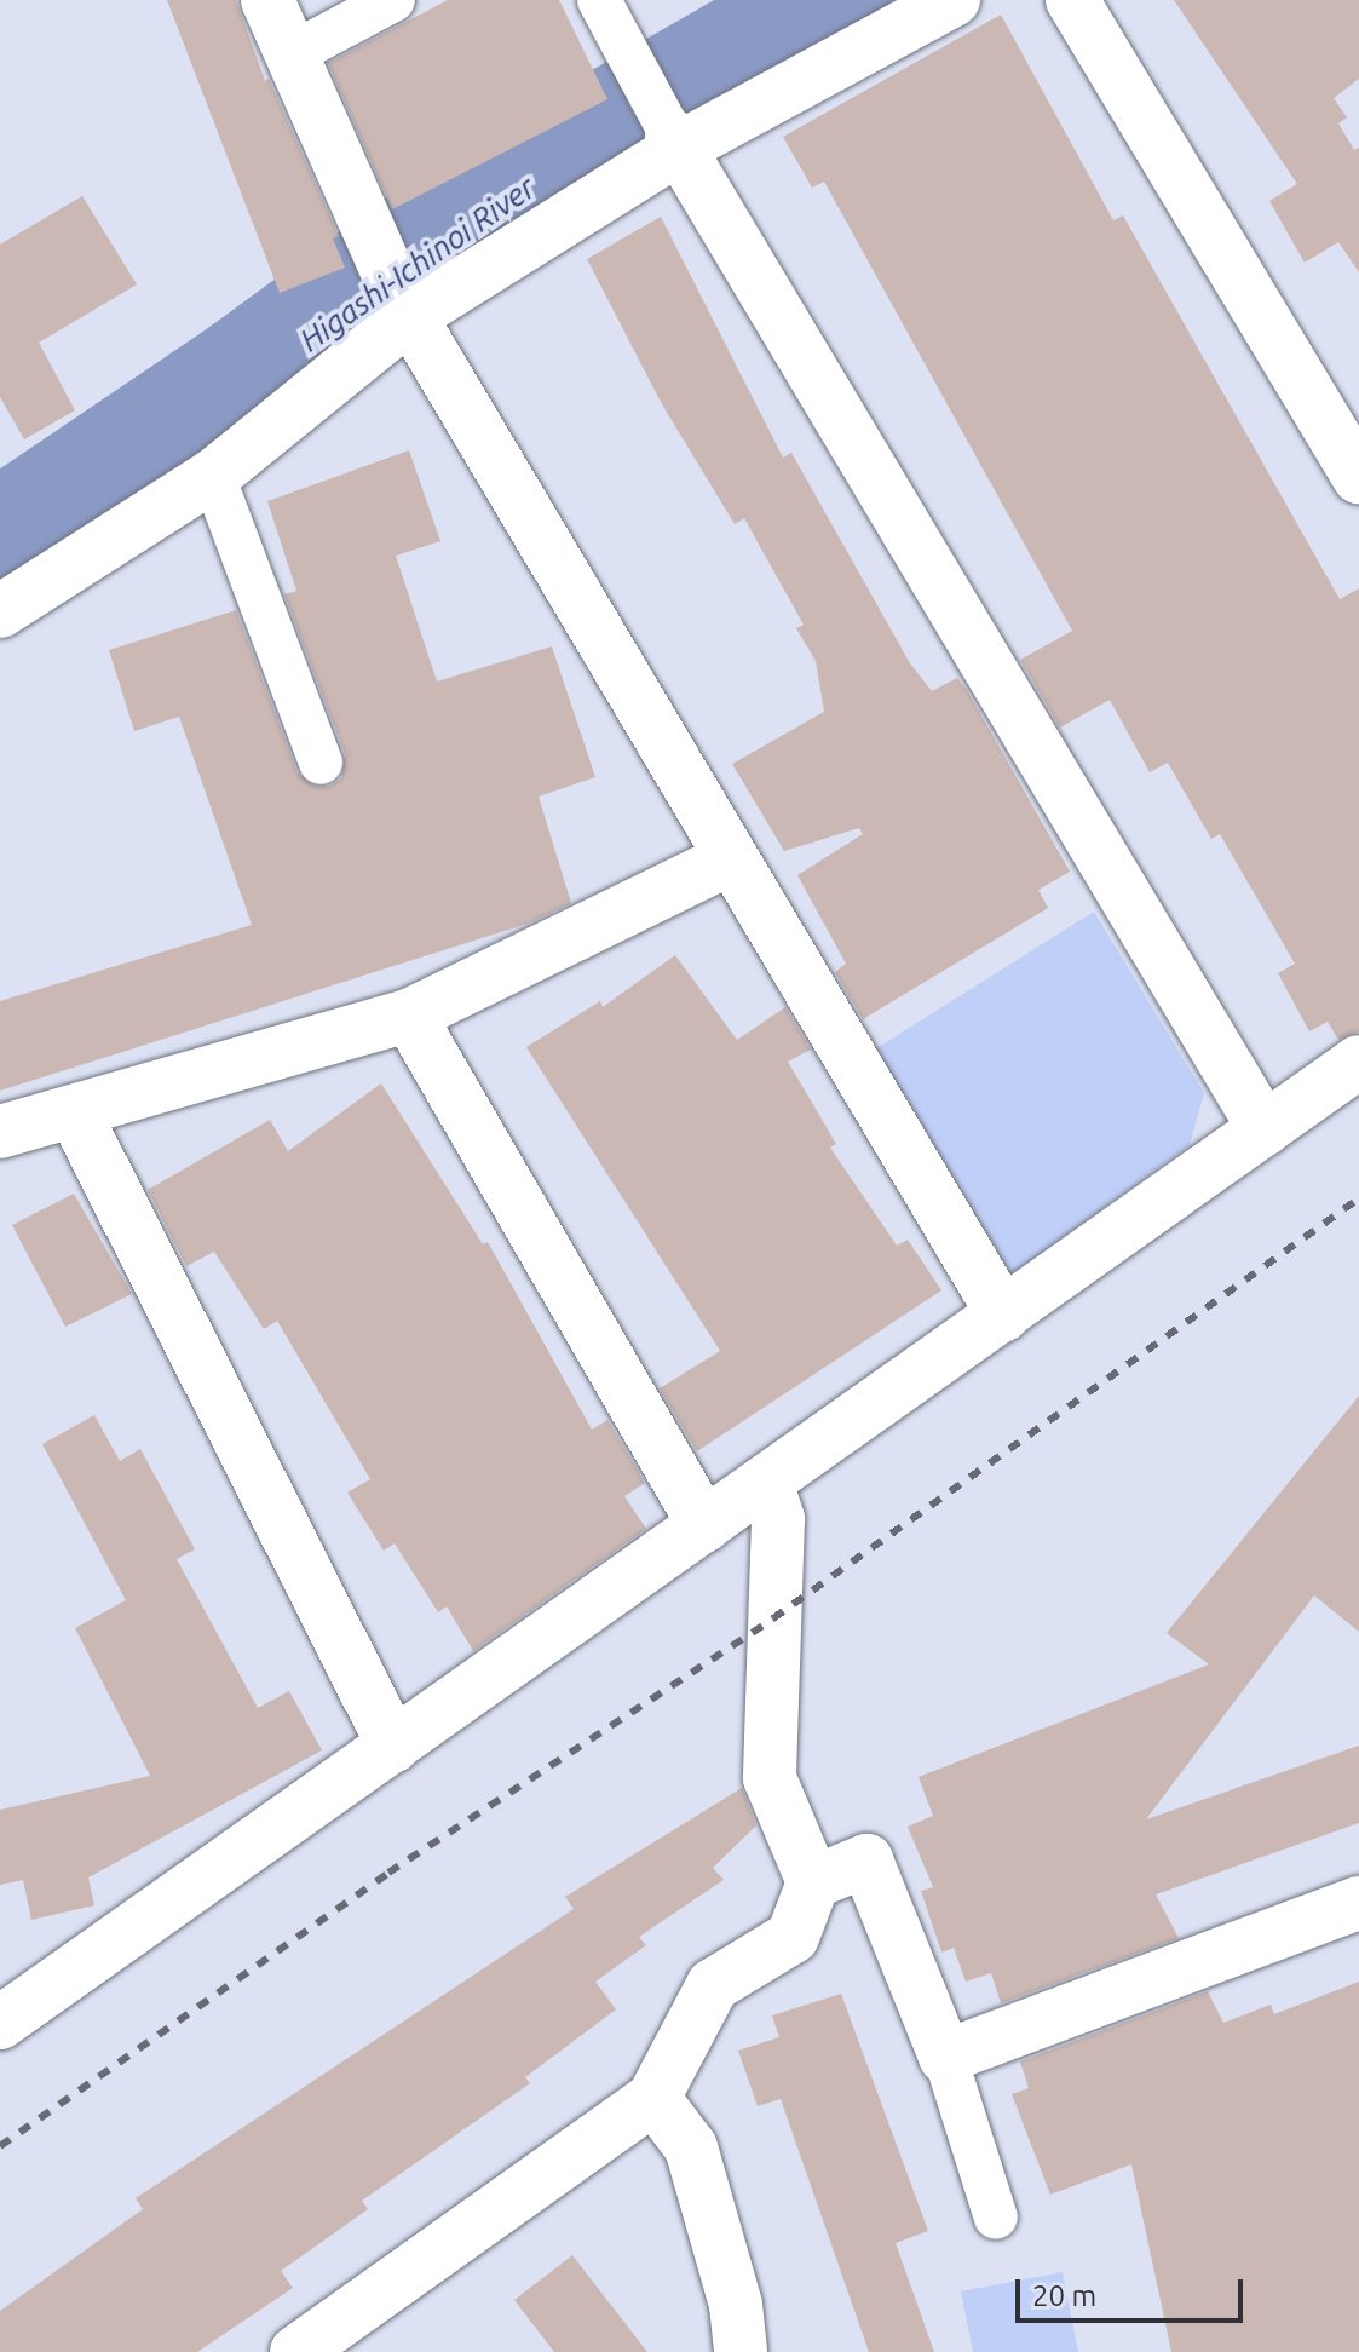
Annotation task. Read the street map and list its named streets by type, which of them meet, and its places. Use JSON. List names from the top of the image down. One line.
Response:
{"water":["Higashi-Ichinoi River"],"scale_bar":"20 m"}
